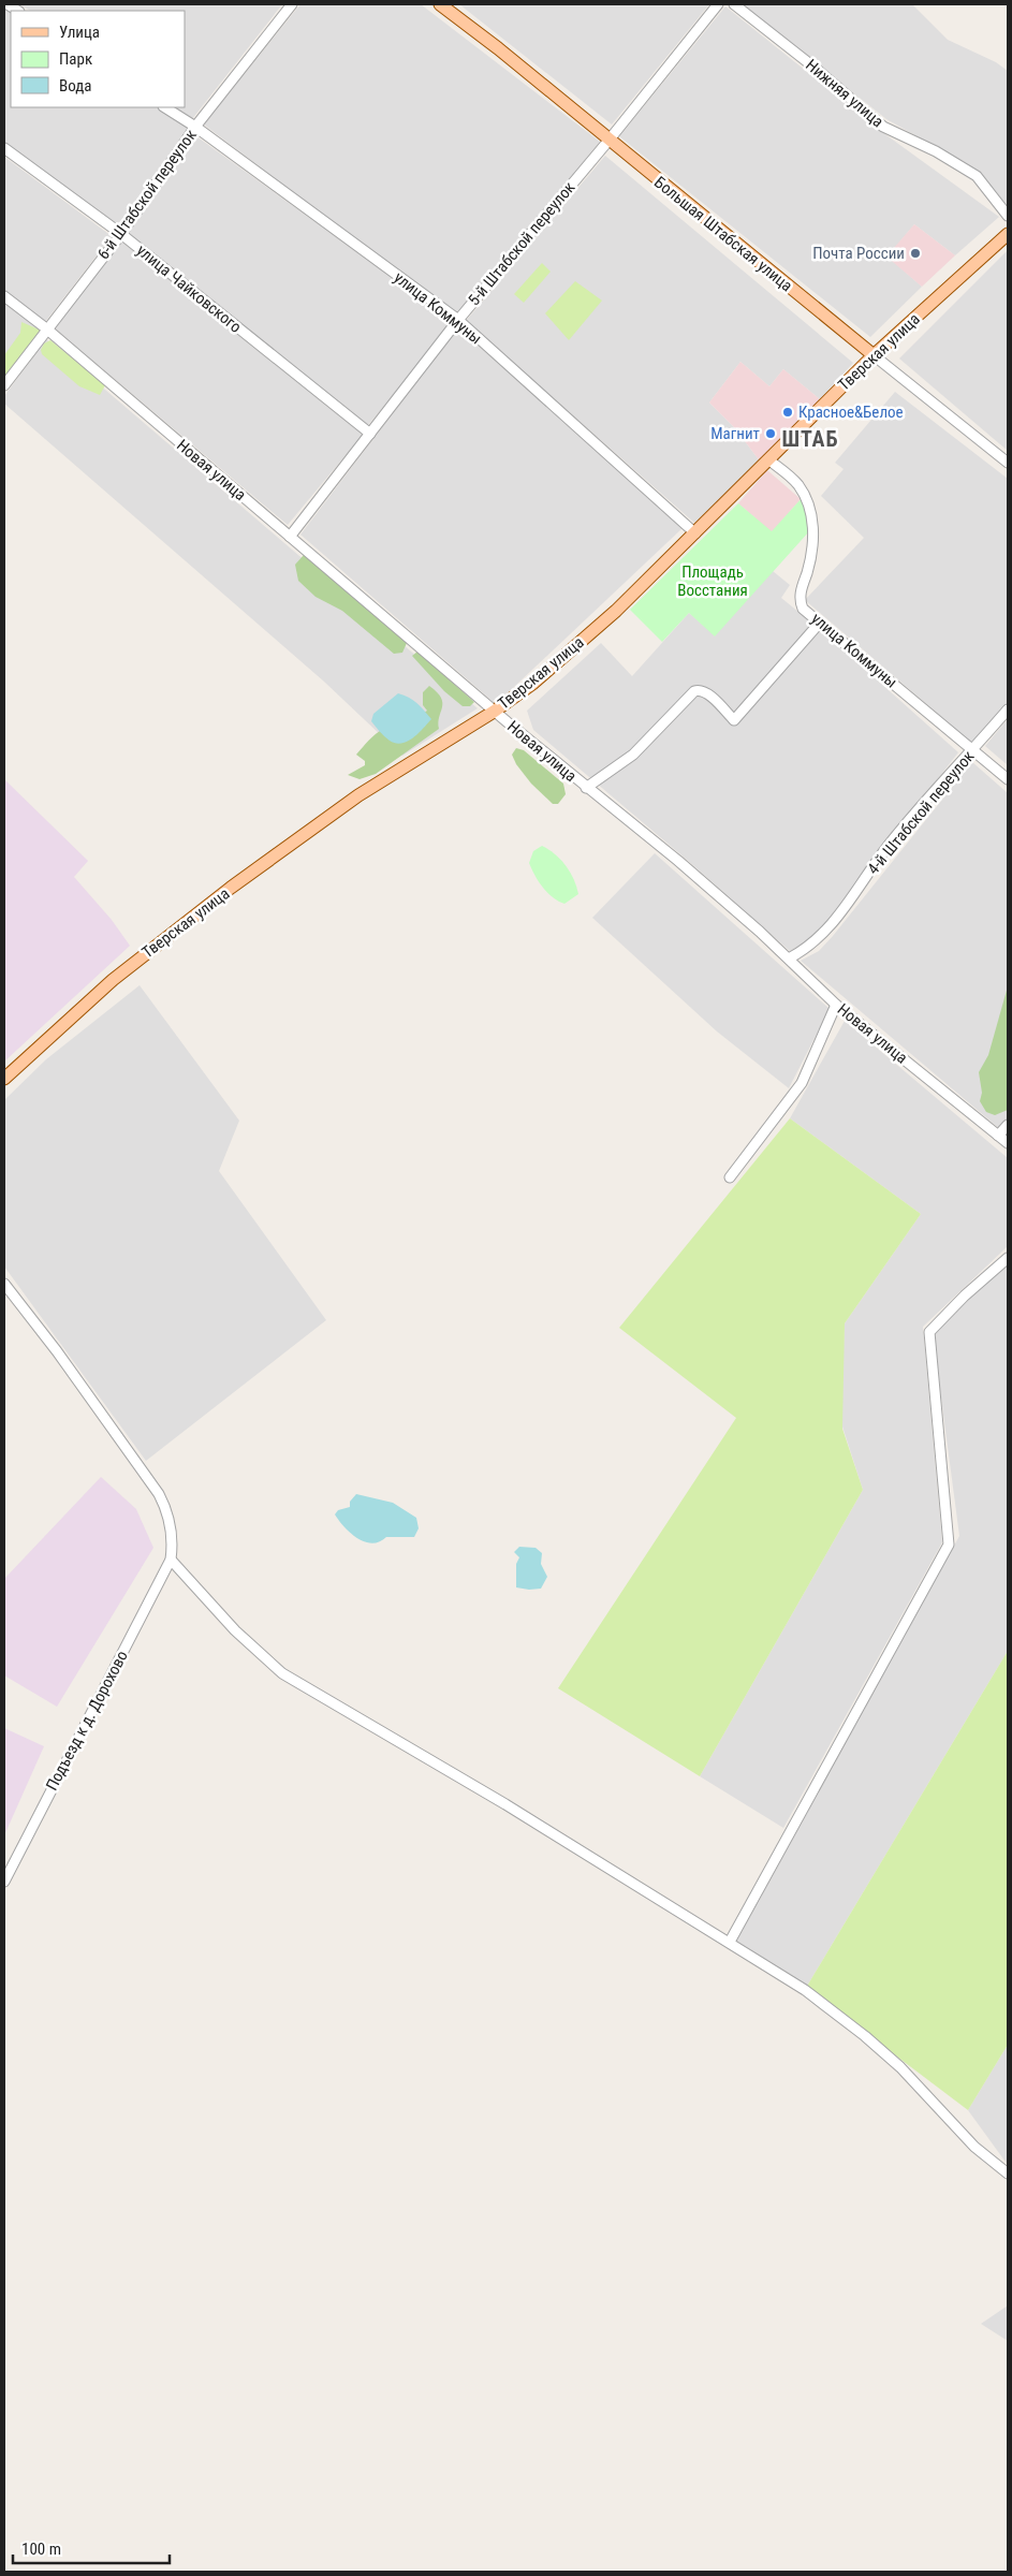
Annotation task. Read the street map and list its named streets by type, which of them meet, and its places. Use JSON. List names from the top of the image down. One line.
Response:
{"streets":{"main road":["Большая Штабская улица","Тверская улица"],"street":["Нижняя улица","6-й Штабской переулок","5-й Штабской переулок","улица Чайковского","улица Коммуны","Новая улица","4-й Штабской переулок","Подъезд к д. Дорохово"]},"crossings":[["6-й Штабской переулок","улица Чайковского"],["6-й Штабской переулок","улица Коммуны"],["6-й Штабской переулок","Новая улица"],["Большая Штабская улица","5-й Штабской переулок"],["Большая Штабская улица","Тверская улица"],["5-й Штабской переулок","улица Чайковского"],["5-й Штабской переулок","улица Коммуны"],["5-й Штабской переулок","Новая улица"],["улица Коммуны","Тверская улица"],["улица Коммуны","4-й Штабской переулок"],["Тверская улица","Новая улица"],["Новая улица","4-й Штабской переулок"]],"districts":["ШТАБ"],"parks":["Площадь Восстания"],"places":["Почта России","Красное&Белое","Магнит"],"legend":["Улица","Парк","Вода"],"scale_bar":"100 m"}
